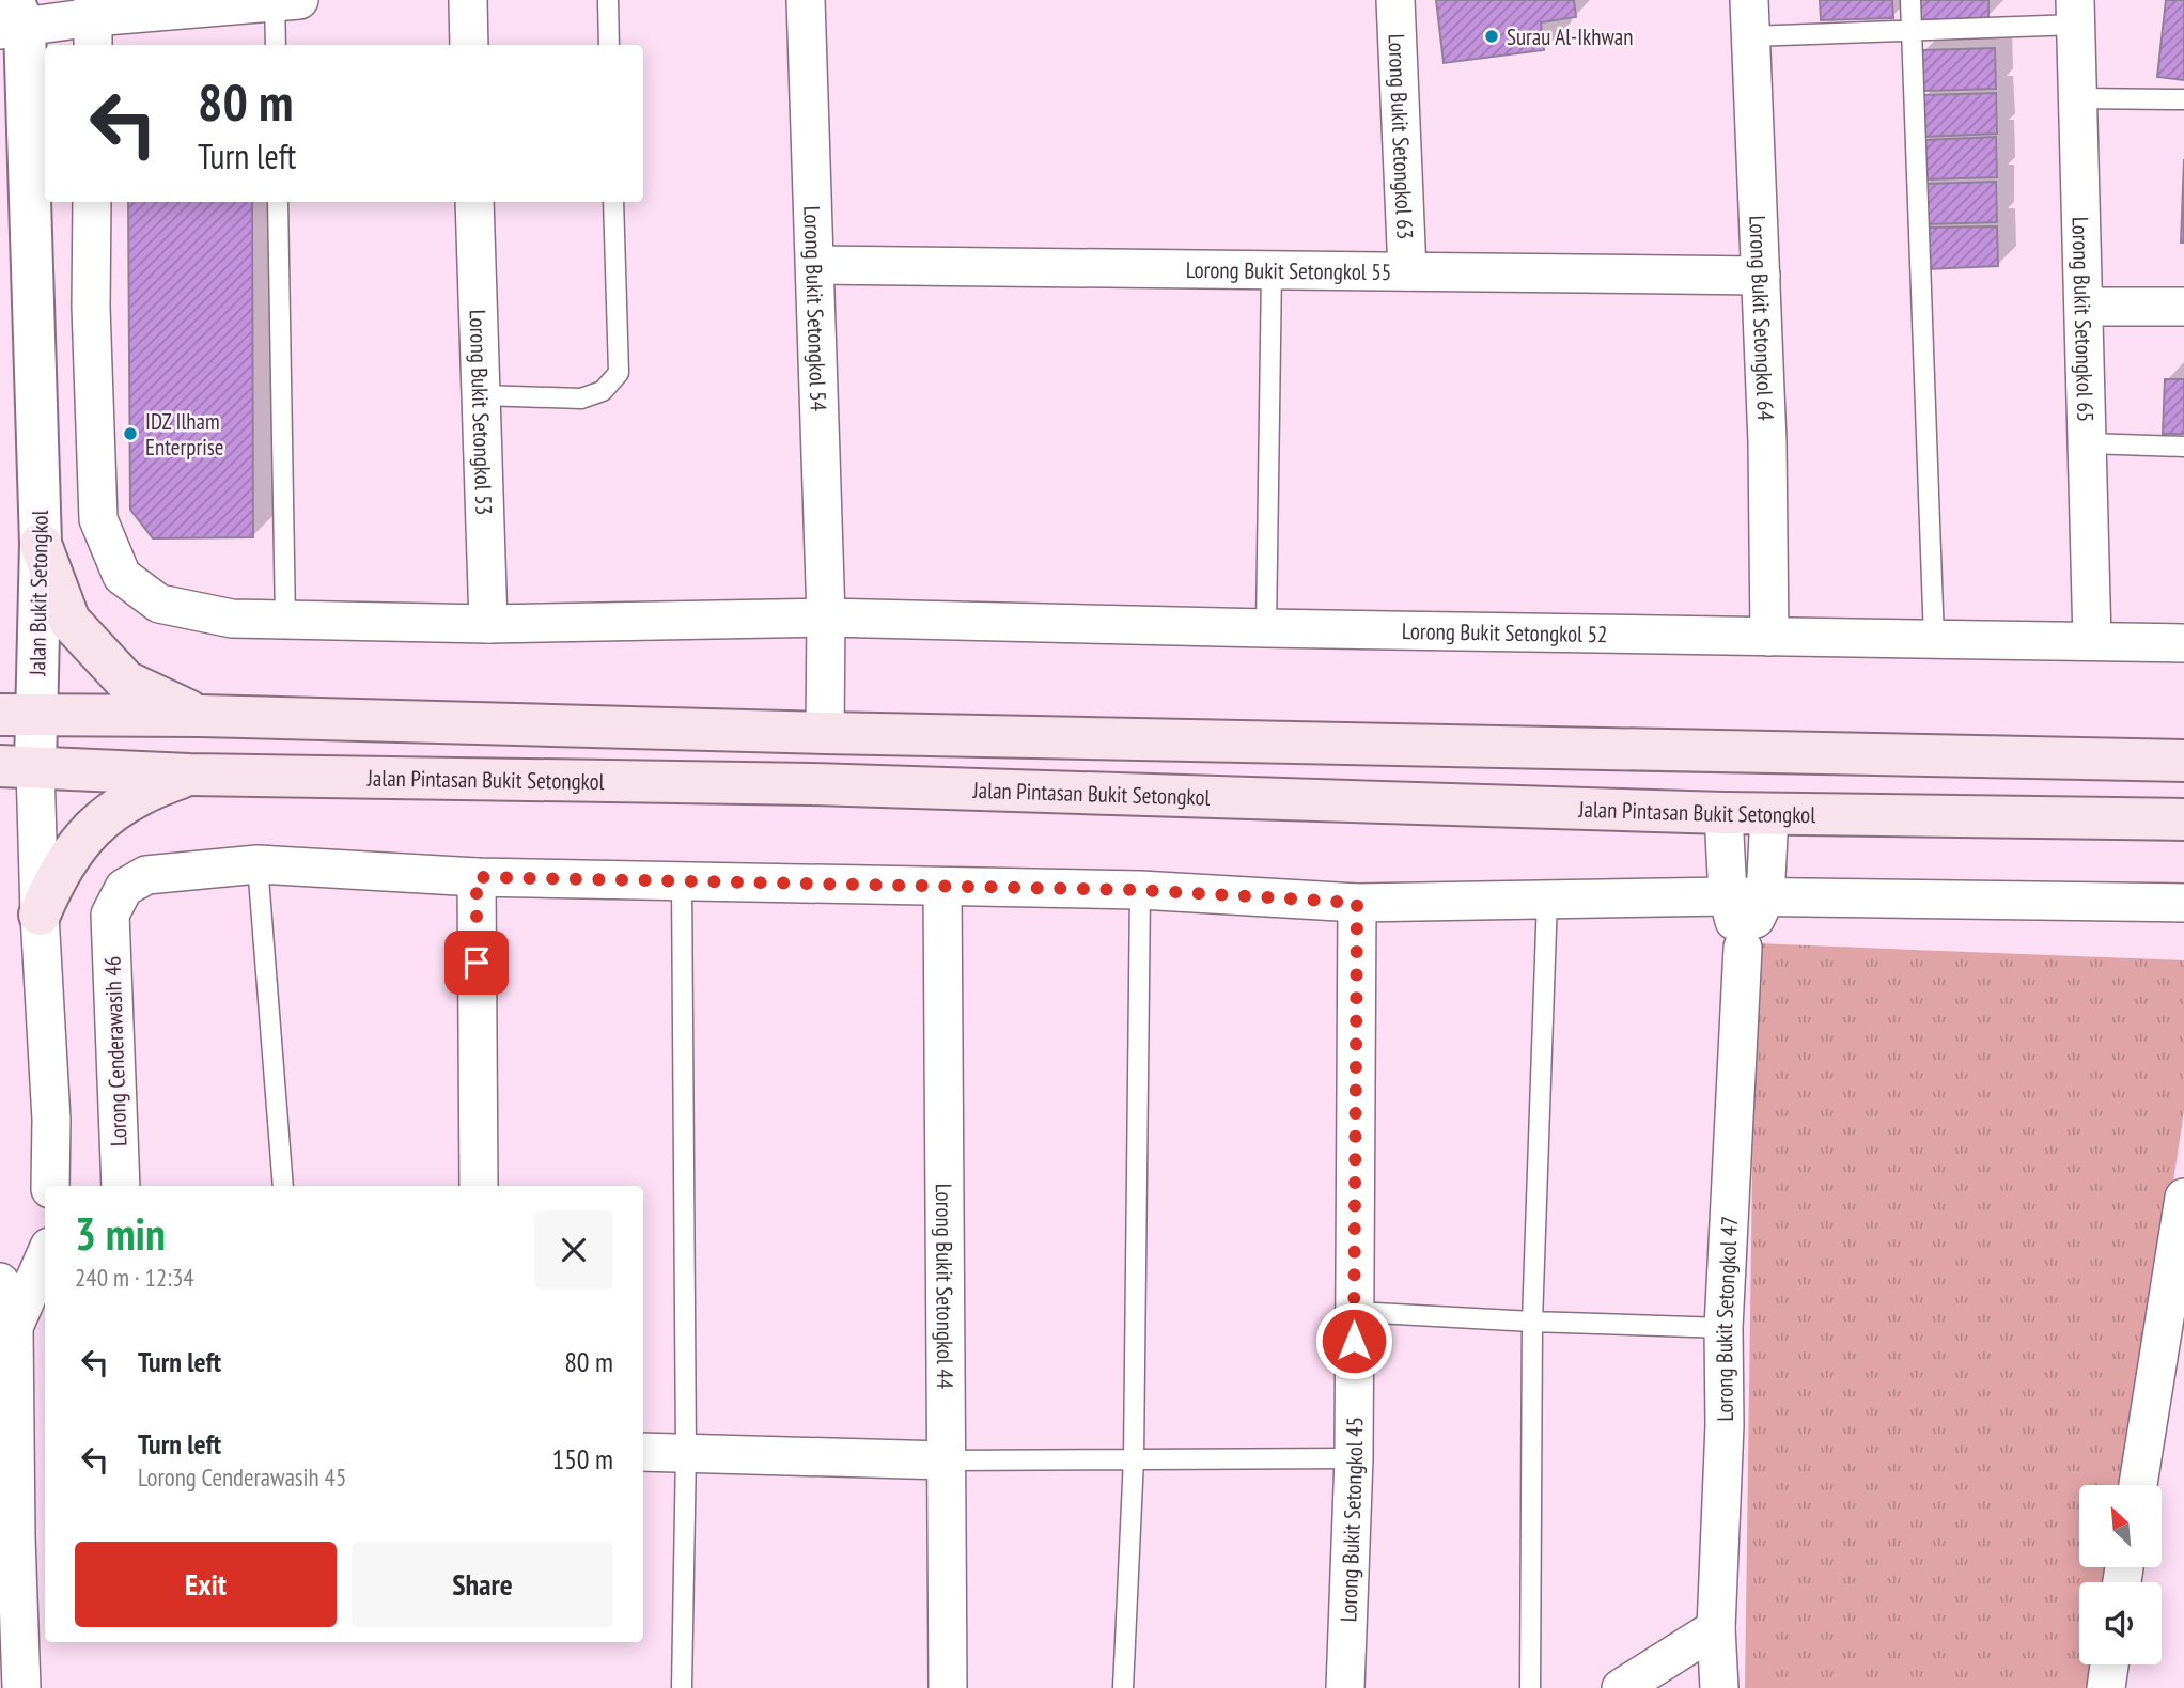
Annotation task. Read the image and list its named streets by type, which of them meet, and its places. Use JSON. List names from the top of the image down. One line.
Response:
{"streets":{"main road":["Jalan Pintasan Bukit Setongkol"],"street":["Lorong Bukit Setongkol 63","Lorong Bukit Setongkol 55","Lorong Bukit Setongkol 54","Lorong Bukit Setongkol 64","Lorong Bukit Setongkol 65","Lorong Bukit Setongkol 53","Jalan Bukit Setongkol","Lorong Bukit Setongkol 52","Lorong Cenderawasih 46","Lorong Bukit Setongkol 44","Lorong Bukit Setongkol 47","Lorong Bukit Setongkol 45"]},"crossings":[["Lorong Bukit Setongkol 63","Lorong Bukit Setongkol 55"],["Lorong Bukit Setongkol 55","Lorong Bukit Setongkol 54"],["Lorong Bukit Setongkol 55","Lorong Bukit Setongkol 64"],["Lorong Bukit Setongkol 54","Lorong Bukit Setongkol 52"],["Lorong Bukit Setongkol 64","Lorong Bukit Setongkol 52"],["Lorong Bukit Setongkol 65","Lorong Bukit Setongkol 52"],["Lorong Bukit Setongkol 53","Lorong Bukit Setongkol 52"],["Jalan Bukit Setongkol","Jalan Pintasan Bukit Setongkol"],["Jalan Pintasan Bukit Setongkol","Lorong Bukit Setongkol 47"]],"places":["Surau Al-Ikhwan","IDZ Ilham Enterprise"],"north":"top left","page":{"turn":["80 m","Turn left"],"heading":["3 min","240 m · 12:34"],"list":[{"name":"Turn left","value":"80 m"},{"name":"Turn left","note":"Lorong Cenderawasih 45","value":"150 m"}],"buttons":["Exit","Share"]}}
